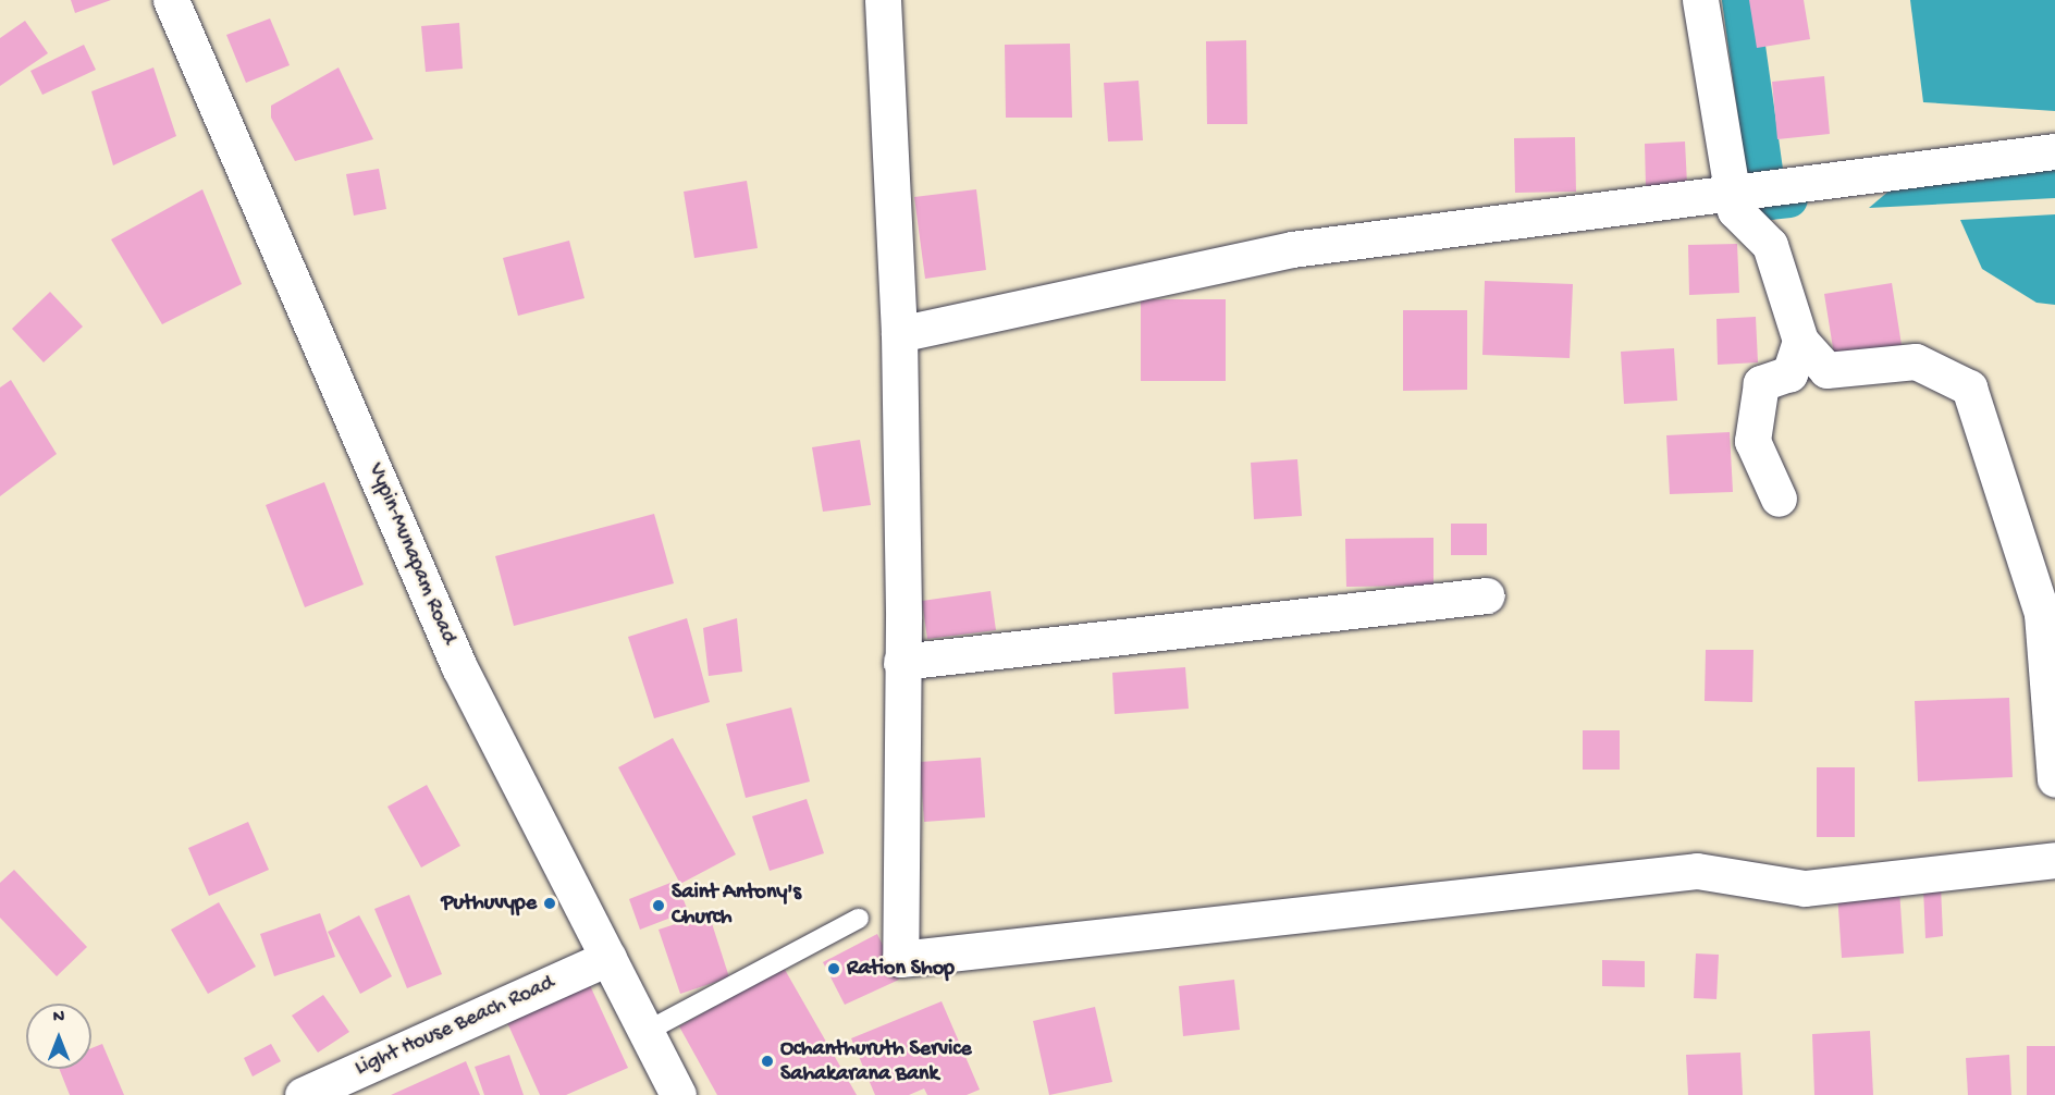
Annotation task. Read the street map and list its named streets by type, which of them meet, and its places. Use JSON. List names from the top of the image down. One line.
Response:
{"streets":{"street":["Vypin-Munapam Road","Light House Beach Road"]},"crossings":[["Vypin-Munapam Road","Light House Beach Road"]],"places":["Puthuvype","Saint Antony's Church","Ration Shop","Ochanthuruth Service Sahakarana Bank"],"north":"top"}
